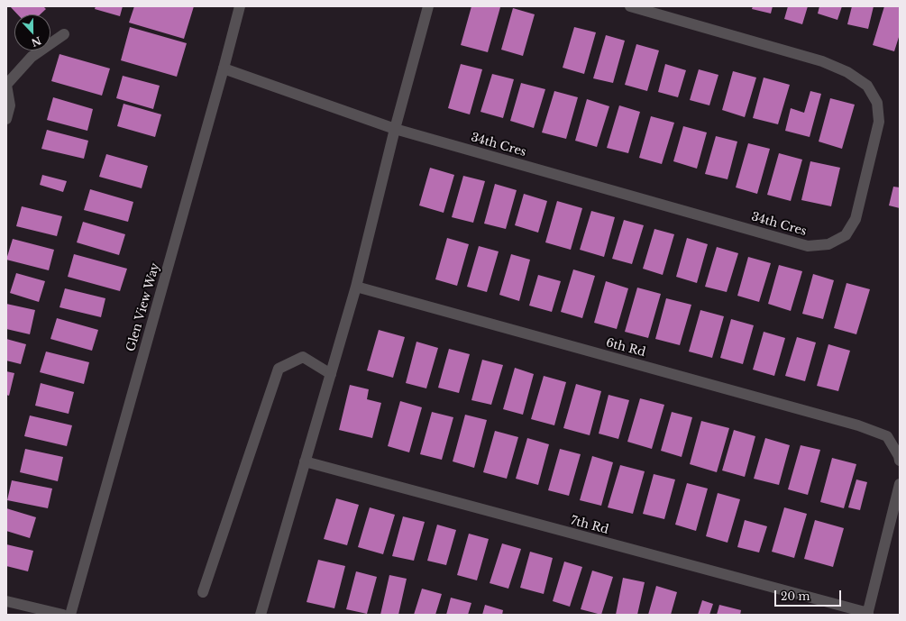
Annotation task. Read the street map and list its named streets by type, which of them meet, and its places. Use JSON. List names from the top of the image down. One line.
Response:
{"streets":{"street":["34th Cres","Glen View Way","6th Rd","7th Rd"]},"crossings":[["34th Cres","Glen View Way"]],"scale_bar":"20 m","north":"bottom"}
